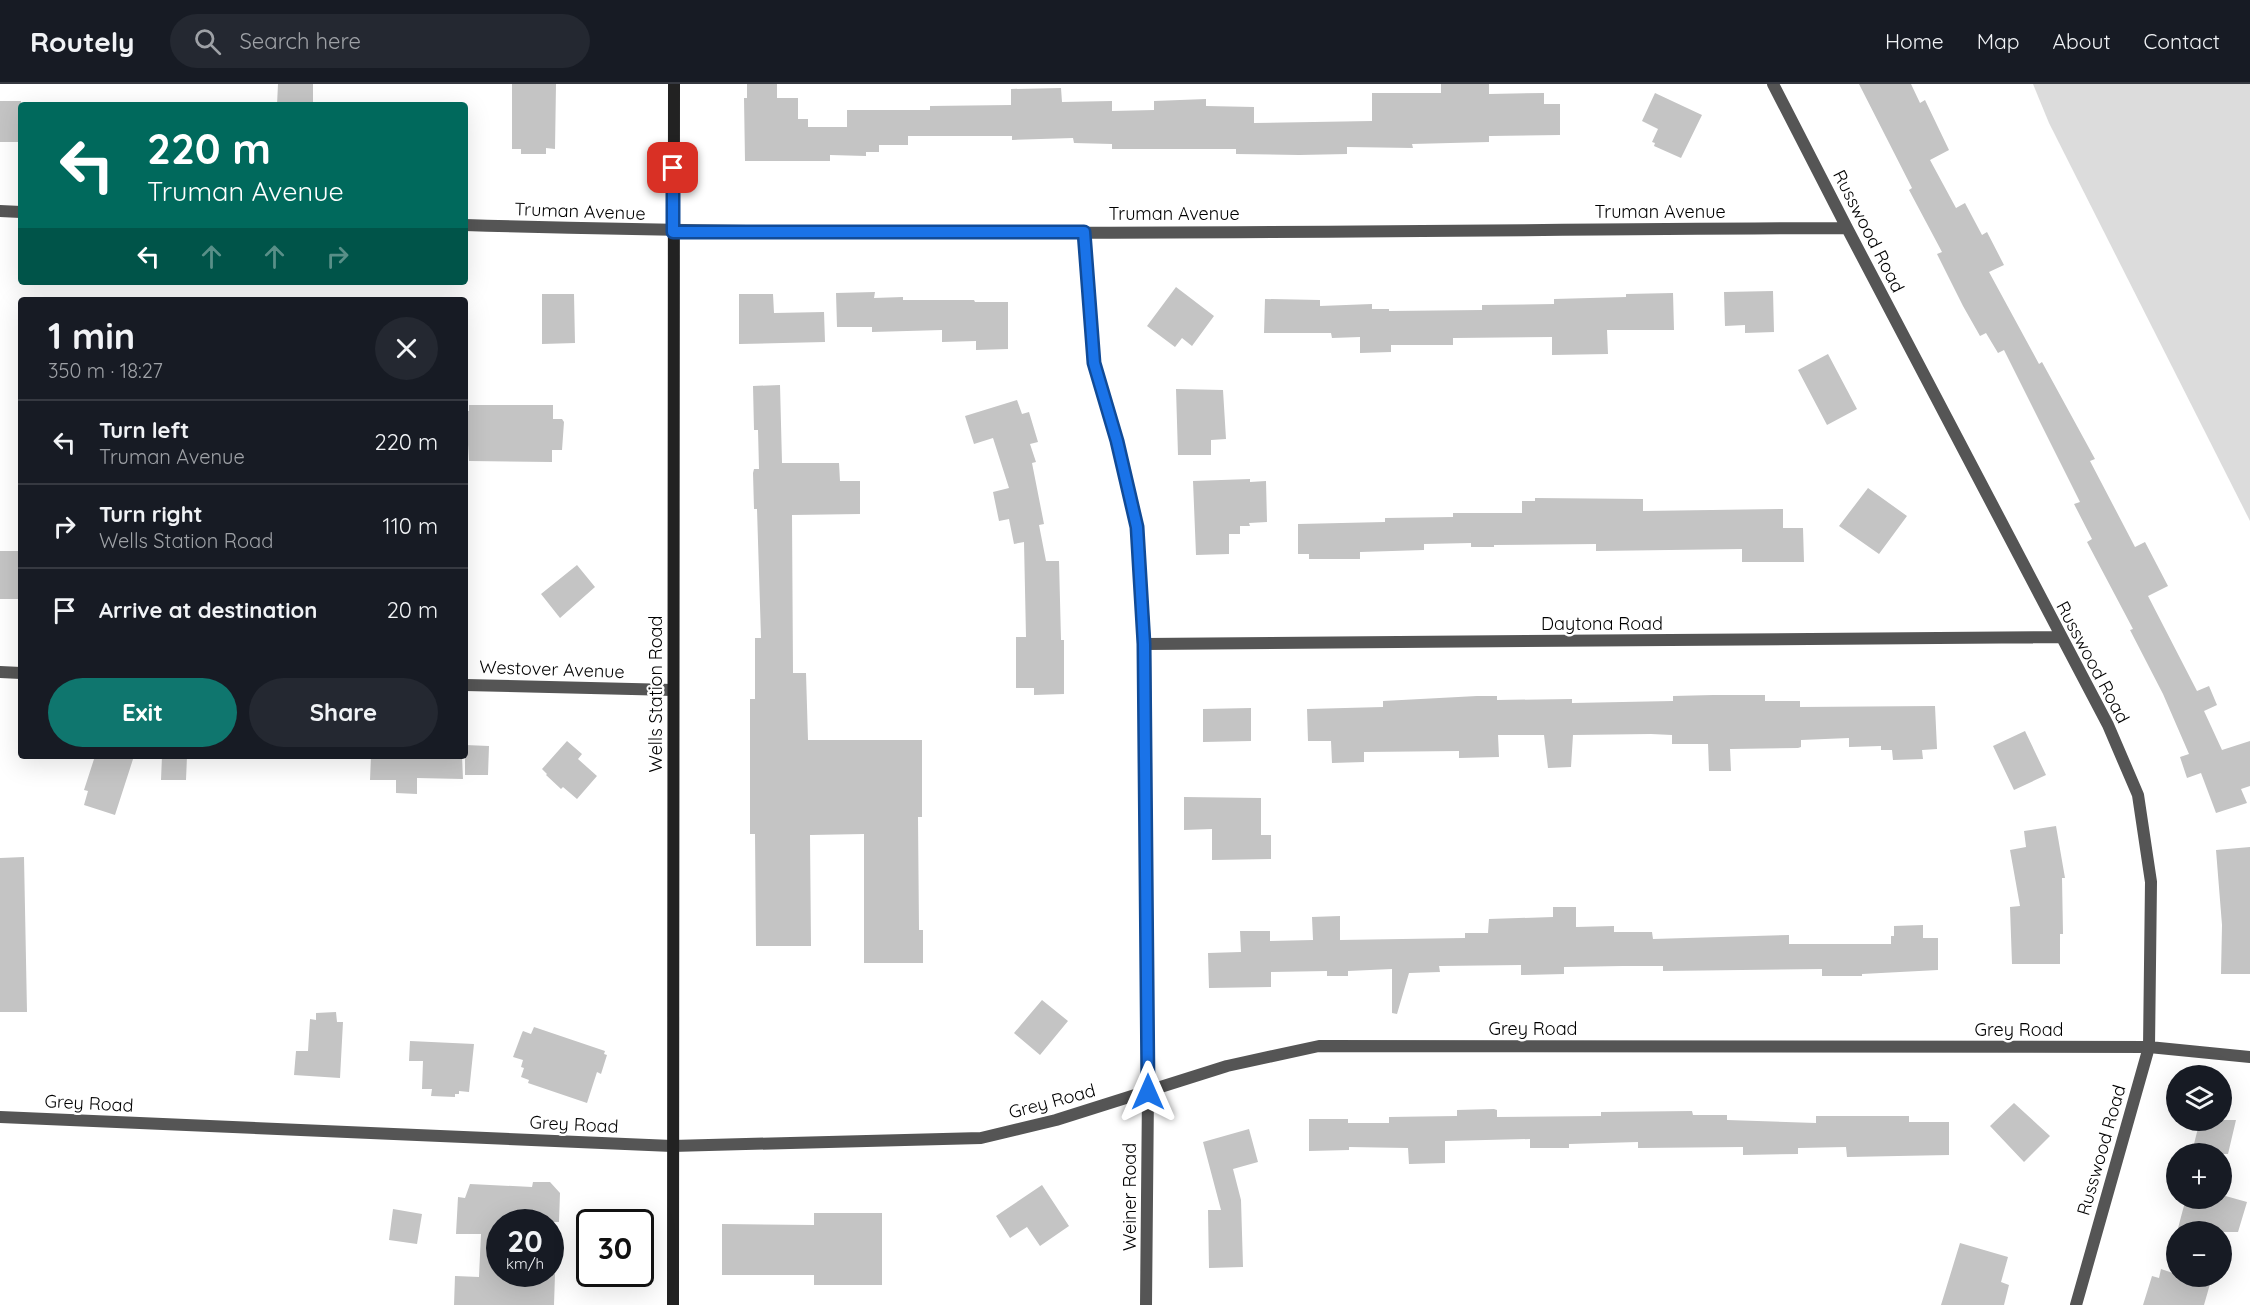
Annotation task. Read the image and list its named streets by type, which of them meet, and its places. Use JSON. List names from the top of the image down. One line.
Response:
{"streets":{"street":["Truman Avenue","Russwood Road","Daytona Road","Westover Avenue","Wells Station Road","Grey Road","Weiner Road"]},"crossings":[["Truman Avenue","Russwood Road"],["Truman Avenue","Wells Station Road"],["Truman Avenue","Weiner Road"],["Russwood Road","Daytona Road"],["Russwood Road","Grey Road"],["Daytona Road","Weiner Road"],["Westover Avenue","Wells Station Road"],["Wells Station Road","Grey Road"],["Grey Road","Weiner Road"]],"page":{"header":"Routely","search":"Search here","nav":["Home","Map","About","Contact"],"turn":["220 m","Truman Avenue"],"heading":["1 min","350 m · 18:27"],"list":[{"name":"Turn left","note":"Truman Avenue","value":"220 m"},{"name":"Turn right","note":"Wells Station Road","value":"110 m"},{"name":"Arrive at destination","value":"20 m"}],"buttons":["Exit","Share"],"map_buttons":["+","−"],"speed":"20 km/h","limit":"30"}}
